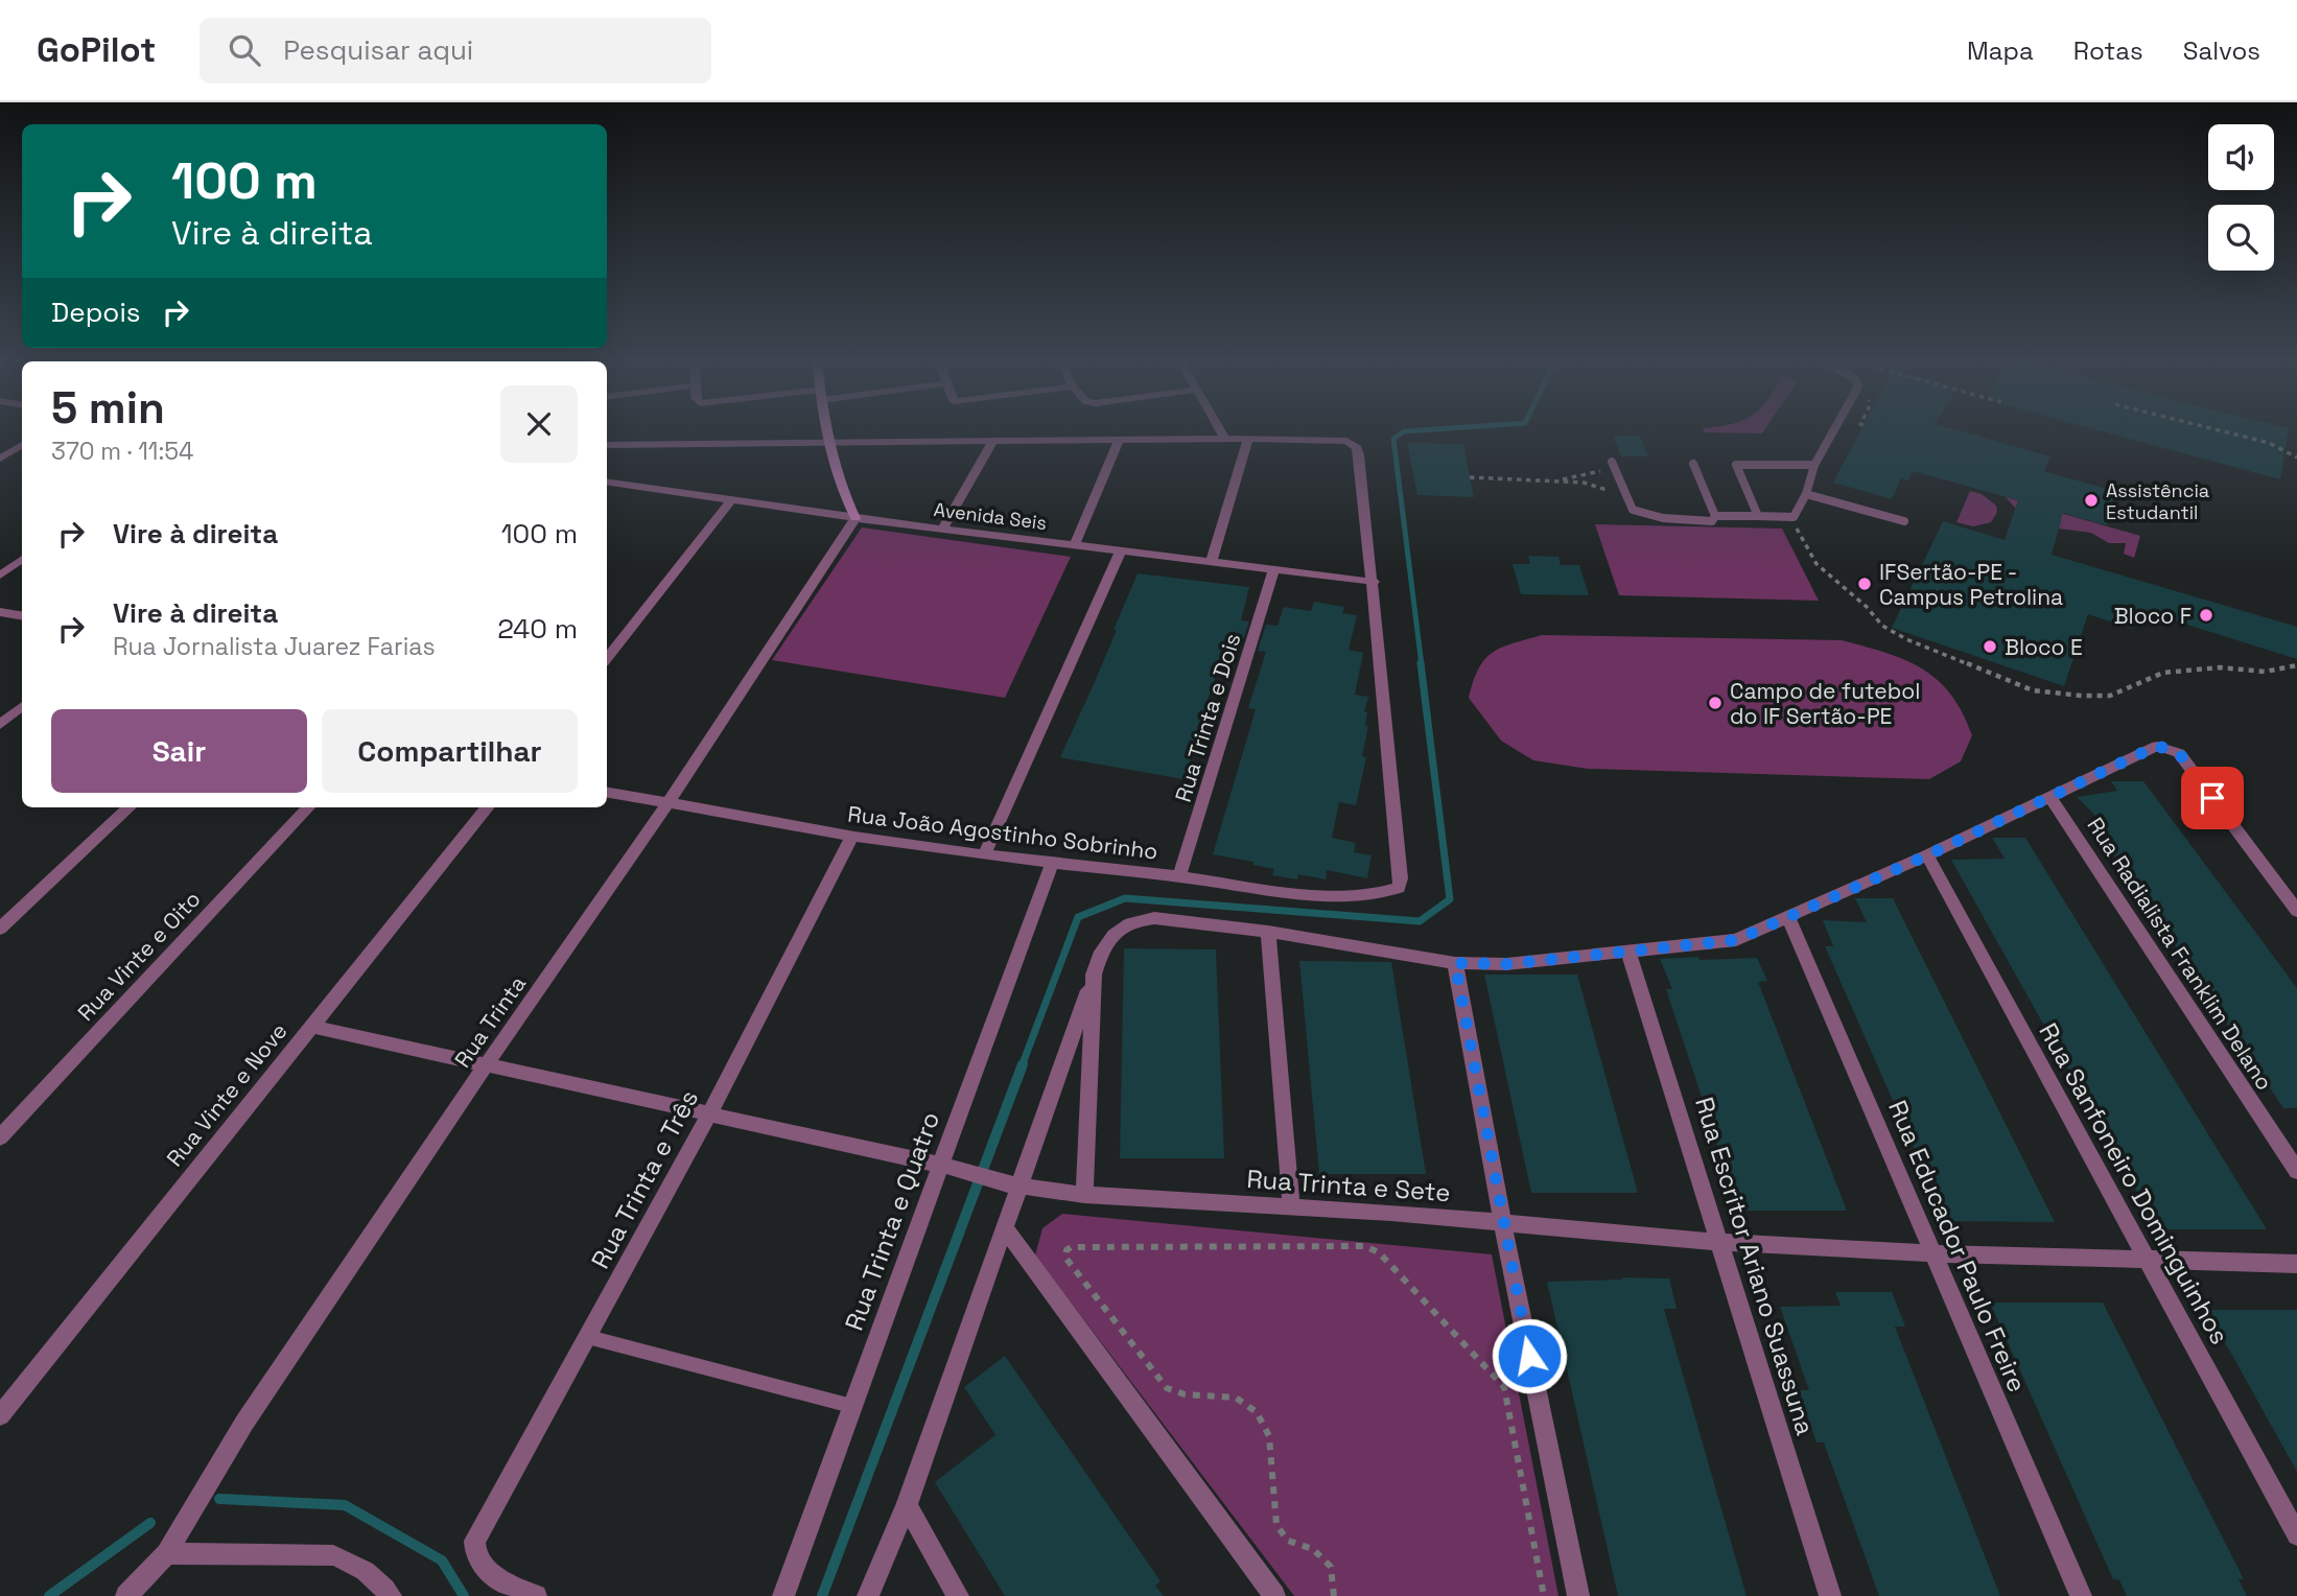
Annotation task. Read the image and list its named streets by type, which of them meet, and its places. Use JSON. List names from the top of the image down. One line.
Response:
{"streets":{"street":["Avenida Seis","Rua Trinta e Dois","Rua João Agostinho Sobrinho","Rua Radialista Franklim Delano","Rua Vinte e Oito","Rua Trinta","Rua Vinte e Nove","Rua Trinta e Três","Rua Sanfoneiro Dominguinhos","Rua Trinta e Sete","Rua Trinta e Quatro","Rua Educador Paulo Freire","Rua Escritor Ariano Suassuna"]},"crossings":[["Avenida Seis","Rua Trinta e Dois"],["Avenida Seis","Rua João Agostinho Sobrinho"],["Avenida Seis","Rua Trinta"],["Rua Trinta e Dois","Rua João Agostinho Sobrinho"],["Rua João Agostinho Sobrinho","Rua Trinta"],["Rua João Agostinho Sobrinho","Rua Trinta e Três"],["Rua João Agostinho Sobrinho","Rua Trinta e Quatro"],["Rua Sanfoneiro Dominguinhos","Rua Trinta e Sete"],["Rua Trinta e Sete","Rua Trinta e Quatro"],["Rua Trinta e Sete","Rua Educador Paulo Freire"],["Rua Trinta e Sete","Rua Escritor Ariano Suassuna"]],"places":["Assistência Estudantil","IFSertão-PE - Campus Petrolina","Bloco F","Bloco E","Campo de futebol do IF Sertão-PE"],"page":{"header":"GoPilot","search":"Pesquisar aqui","nav":["Mapa","Rotas","Salvos"],"turn":["100 m","Vire à direita"],"then":"Depois","heading":["5 min","370 m · 11:54"],"list":[{"name":"Vire à direita","value":"100 m"},{"name":"Vire à direita","note":"Rua Jornalista Juarez Farias","value":"240 m"}],"buttons":["Sair","Compartilhar"]}}
